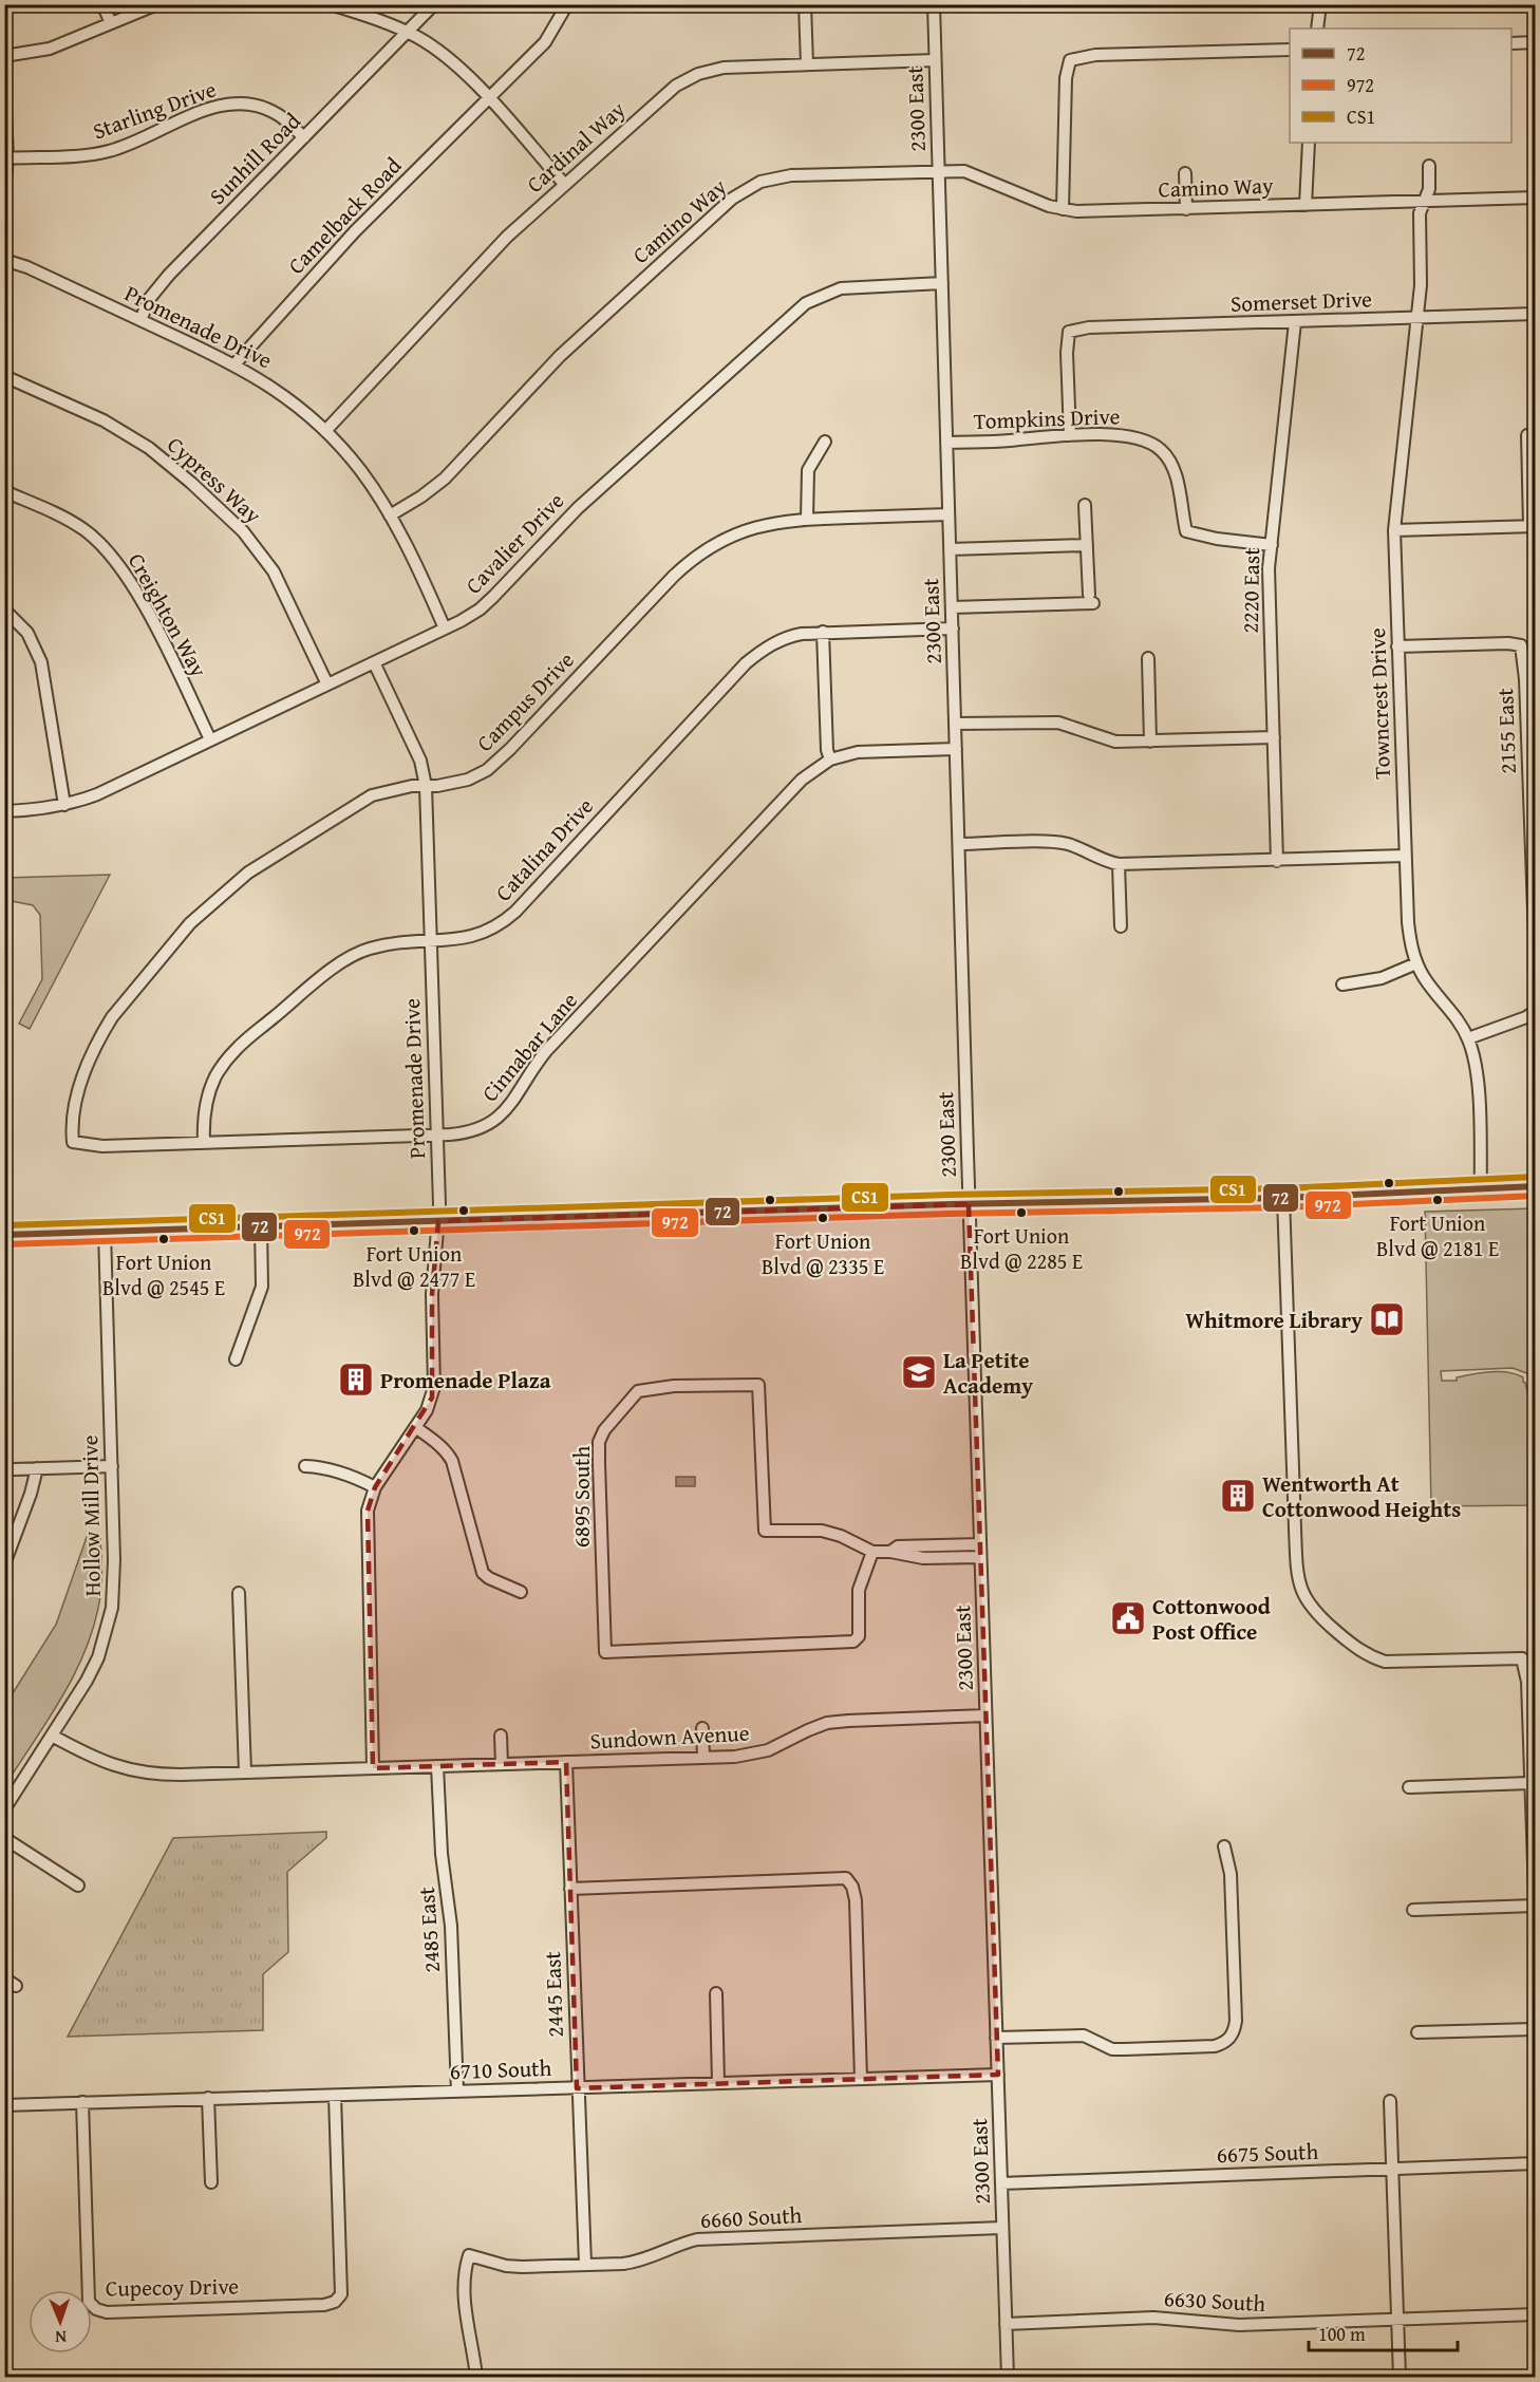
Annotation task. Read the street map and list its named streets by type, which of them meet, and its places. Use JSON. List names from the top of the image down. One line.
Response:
{"streets":{"street":["2300 East","Starling Drive","Cardinal Way","Sunhill Road","Camino Way","Camelback Road","Somerset Drive","Promenade Drive","Tompkins Drive","Cypress Way","Cavalier Drive","2220 East","Creighton Way","Campus Drive","Towncrest Drive","2155 East","Catalina Drive","Cinnabar Lane","6895 South","Hollow Mill Drive","Sundown Avenue","2485 East","2445 East","6710 South","6675 South","6660 South","Cupecoy Drive","6630 South"]},"crossings":[["2300 East","Cardinal Way"],["2300 East","Camino Way"],["2300 East","Tompkins Drive"],["2300 East","Cavalier Drive"],["2300 East","Campus Drive"],["2300 East","Catalina Drive"],["2300 East","Cinnabar Lane"],["2300 East","6895 South"],["2300 East","Sundown Avenue"],["2300 East","6710 South"],["2300 East","6675 South"],["2300 East","6660 South"],["2300 East","6630 South"],["Starling Drive","Sunhill Road"],["Cardinal Way","Promenade Drive"],["Sunhill Road","Promenade Drive"],["Camino Way","Promenade Drive"],["Camino Way","Towncrest Drive"],["Camelback Road","Promenade Drive"],["Somerset Drive","Tompkins Drive"],["Somerset Drive","2220 East"],["Somerset Drive","Towncrest Drive"],["Promenade Drive","Cavalier Drive"],["Promenade Drive","Campus Drive"],["Promenade Drive","Catalina Drive"],["Promenade Drive","Cinnabar Lane"],["Promenade Drive","Sundown Avenue"],["Tompkins Drive","2220 East"],["Cypress Way","Cavalier Drive"],["Cavalier Drive","Creighton Way"],["Campus Drive","Cinnabar Lane"],["Towncrest Drive","2155 East"],["Catalina Drive","Cinnabar Lane"],["Hollow Mill Drive","Sundown Avenue"],["Sundown Avenue","2485 East"],["Sundown Avenue","2445 East"],["2485 East","6710 South"],["2445 East","6710 South"],["2445 East","6660 South"],["6710 South","Cupecoy Drive"]],"places":{"other":["Fort Union Blvd @ 2181 E","Fort Union Blvd @ 2285 E","Fort Union Blvd @ 2335 E","Fort Union Blvd @ 2477 E","Fort Union Blvd @ 2545 E"],"library":["Whitmore Library"],"school or university":["La Petite Academy"],"building":["Promenade Plaza","Wentworth At Cottonwood Heights"],"public building":["Cottonwood Post Office"]},"lines":["transit line CS1","transit line 72","transit line 972"],"legend":["72","972","CS1"],"scale_bar":"100 m","north":"bottom"}
